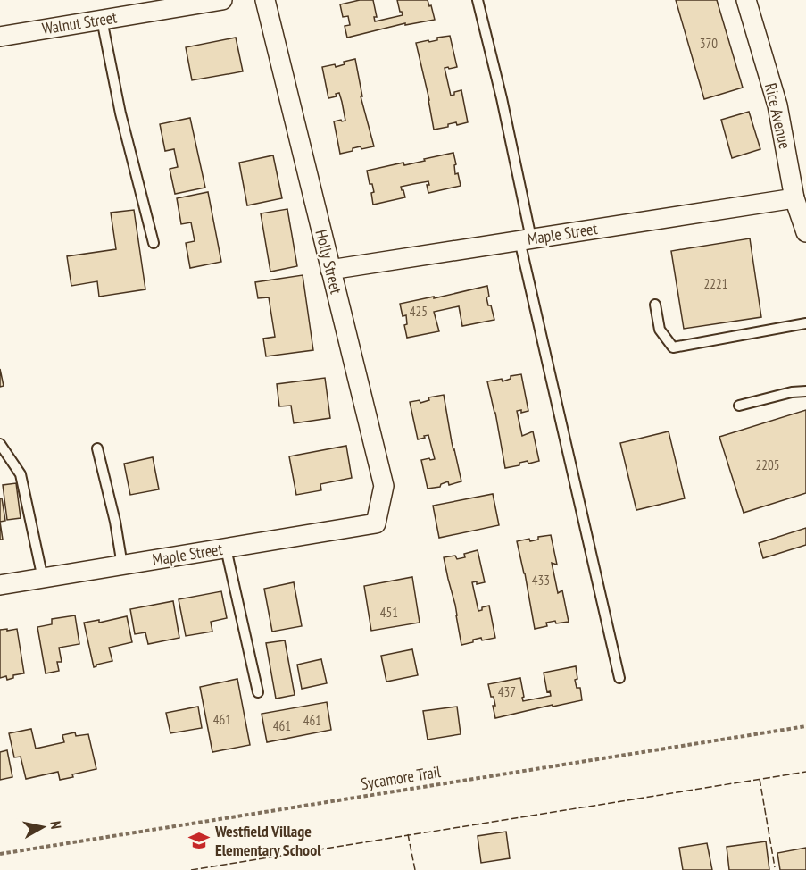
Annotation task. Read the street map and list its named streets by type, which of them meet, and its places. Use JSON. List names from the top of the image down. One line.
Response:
{"streets":{"street":["Walnut Street","Rice Avenue","Maple Street","Holly Street"],"path":["Sycamore Trail"]},"crossings":[["Rice Avenue","Maple Street"],["Maple Street","Holly Street"]],"places":{"school or university":["Westfield Village Elementary School"]},"house_numbers":["370","2221","425","2205","433","451","437","461","461","461"],"north":"right"}
